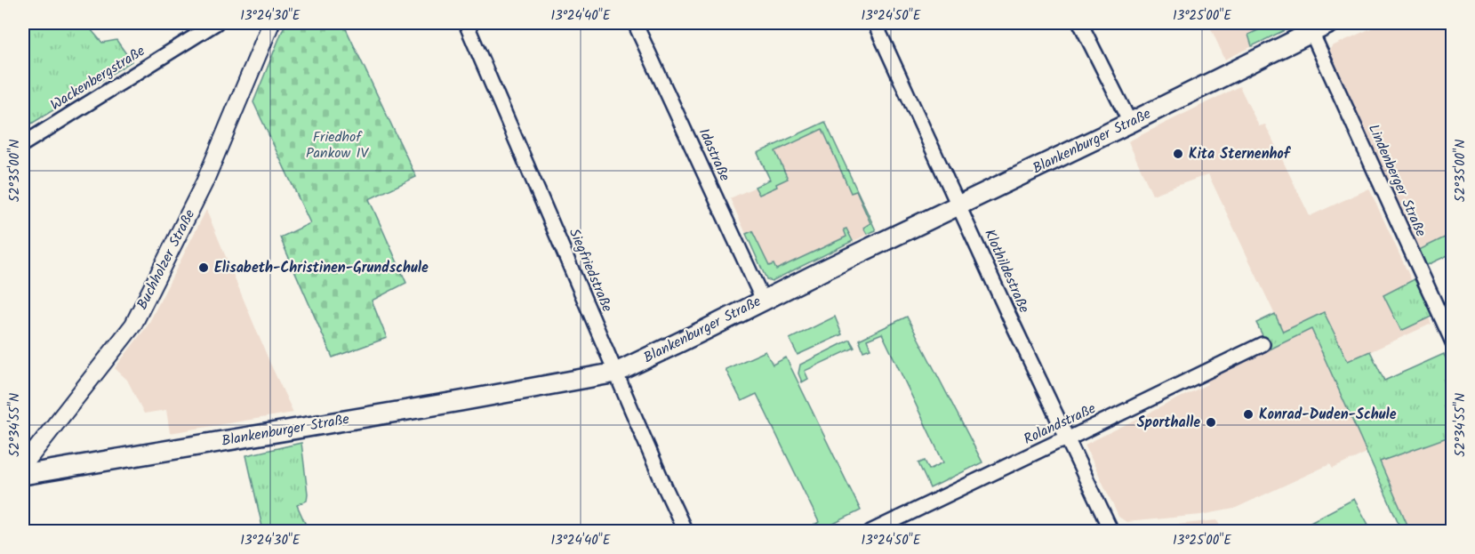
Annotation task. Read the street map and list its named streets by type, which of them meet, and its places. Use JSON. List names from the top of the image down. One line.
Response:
{"streets":{"main road":["Blankenburger Straße"],"street":["Wackenbergstraße","Idastraße","Lindenberger Straße","Buchholzer Straße","Siegfriedstraße","Klothildestraße","Rolandstraße"]},"crossings":[["Blankenburger Straße","Idastraße"],["Blankenburger Straße","Lindenberger Straße"],["Blankenburger Straße","Buchholzer Straße"],["Blankenburger Straße","Siegfriedstraße"],["Blankenburger Straße","Klothildestraße"],["Klothildestraße","Rolandstraße"]],"parks":["Friedhof Pankow IV"],"places":["Kita Sternenhof","Elisabeth-Christinen-Grundschule","Konrad-Duden-Schule","Sporthalle"],"coordinates":["13°24'30\"E","13°24'40\"E","13°24'50\"E","13°25'00\"E","52°35'00\"N","52°34'55\"N"]}
